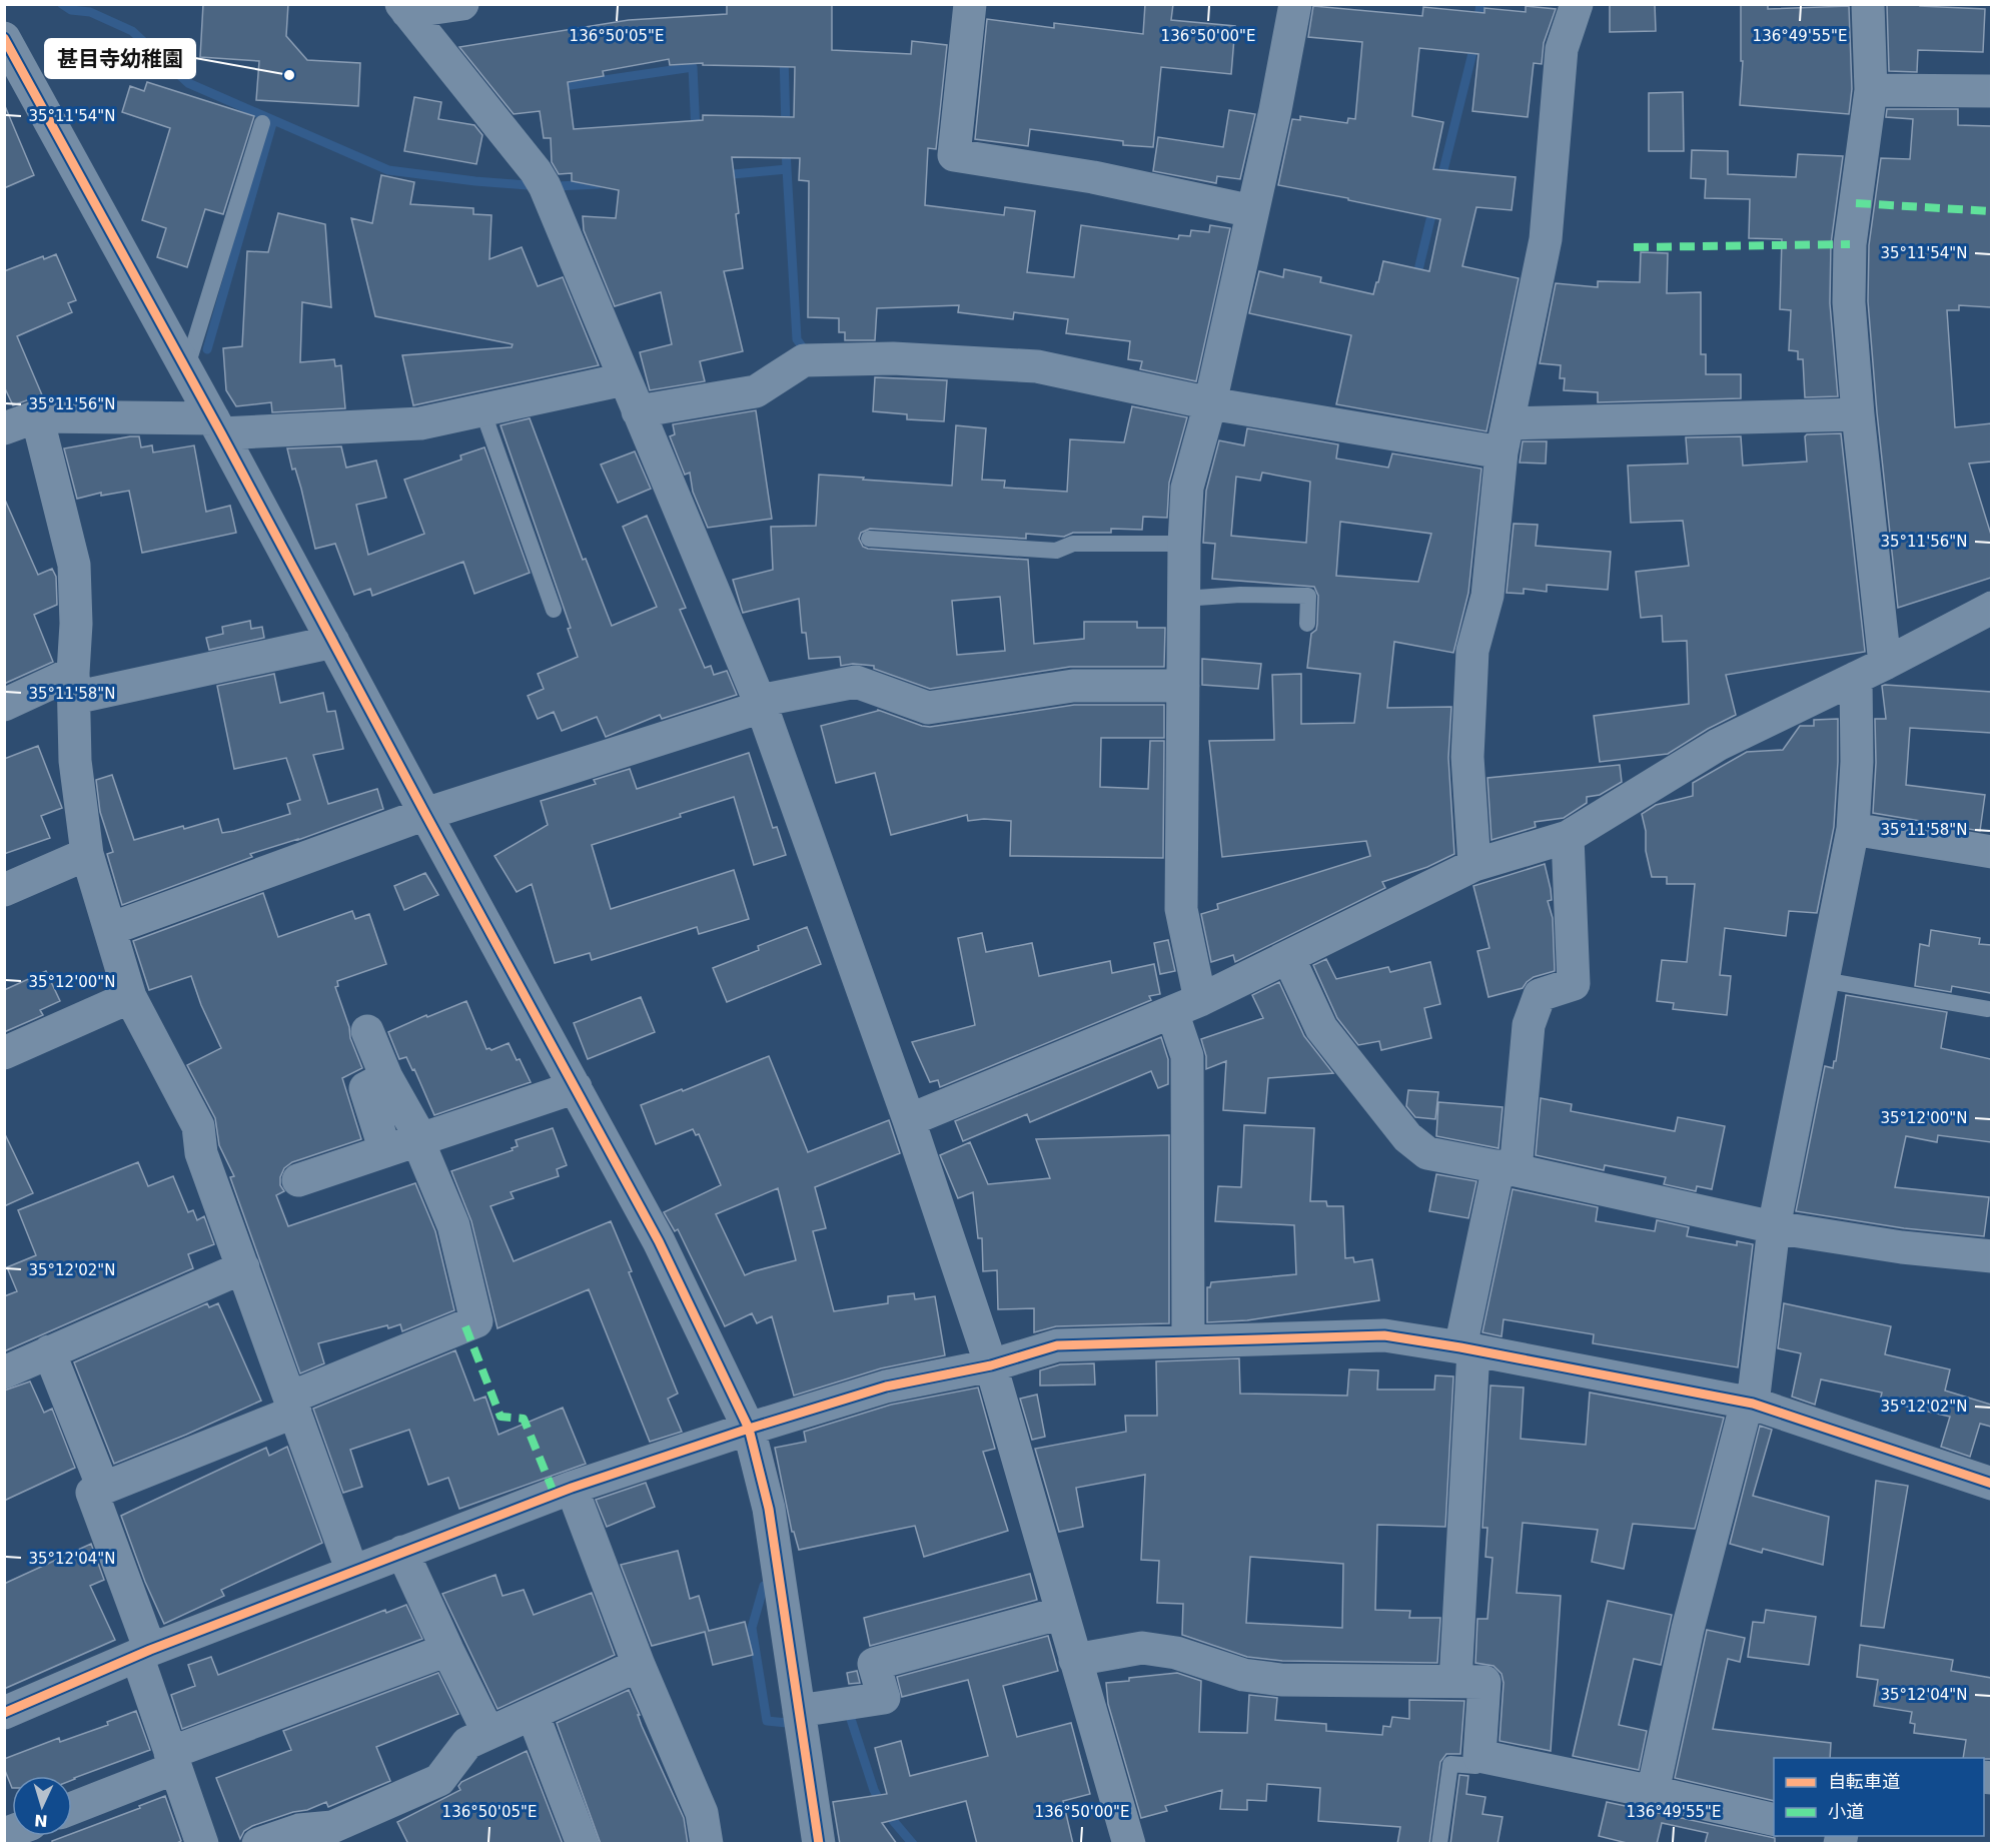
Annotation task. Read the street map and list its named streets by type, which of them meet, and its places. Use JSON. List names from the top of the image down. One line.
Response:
{"places":["甚目寺幼稚園"],"legend":["自転車道","小道"],"north":"bottom","coordinates":["136°50'05\"E","136°50'00\"E","136°49'55\"E","35°11'54\"N","35°11'56\"N","35°11'58\"N","35°12'00\"N","35°12'02\"N","35°12'04\"N"]}
